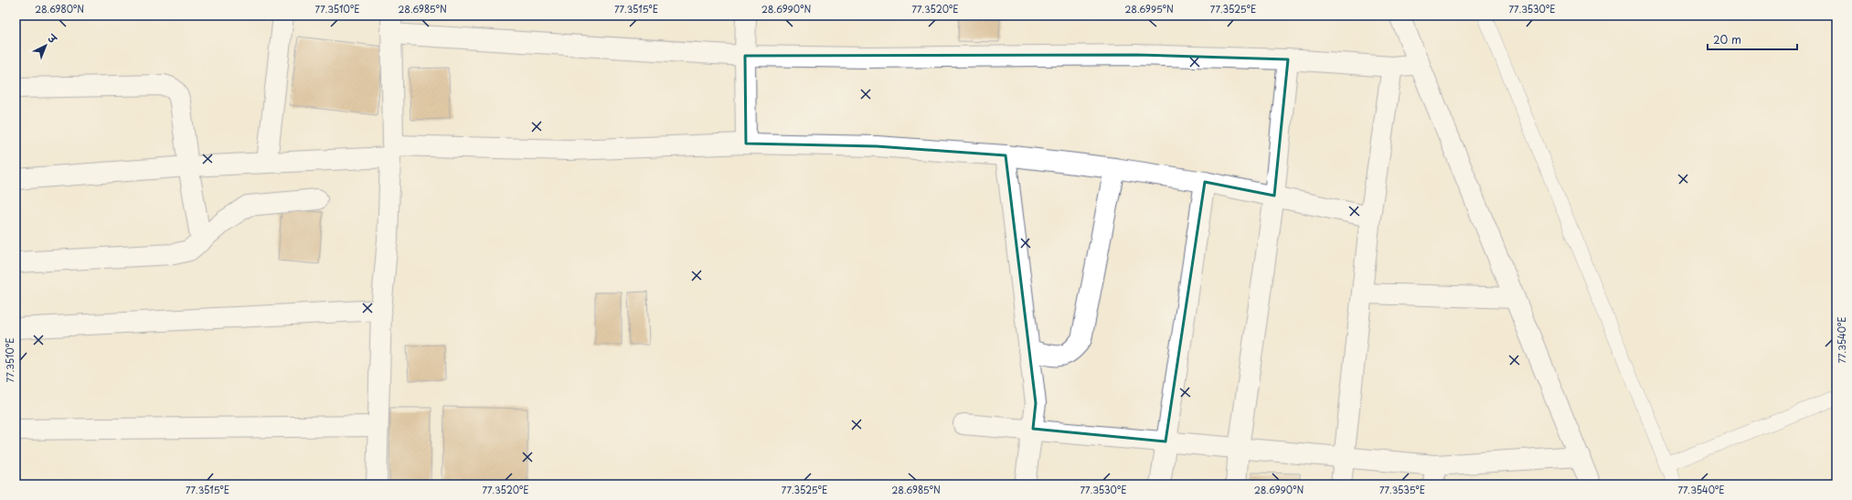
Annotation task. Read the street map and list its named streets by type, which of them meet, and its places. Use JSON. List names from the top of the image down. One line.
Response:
{"scale_bar":"20 m","north":"top right","coordinates":["28.6980°N","77.3510°E","28.6985°N","77.3515°E","28.6990°N","77.3520°E","28.6995°N","77.3525°E","77.3530°E","77.3540°E","77.3535°E"]}
